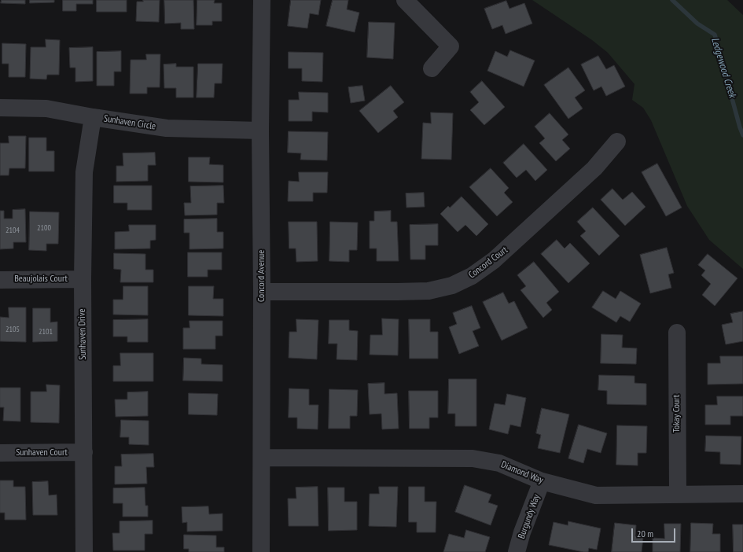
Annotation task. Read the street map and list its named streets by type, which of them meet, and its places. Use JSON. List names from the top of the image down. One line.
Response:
{"streets":{"street":["Sunhaven Circle","Concord Court","Concord Avenue","Beaujolais Court","Sunhaven Drive","Tokay Court","Sunhaven Court","Diamond Way","Burgundy Way"]},"crossings":[["Sunhaven Circle","Concord Avenue"],["Sunhaven Circle","Sunhaven Drive"],["Concord Court","Concord Avenue"],["Concord Avenue","Diamond Way"],["Beaujolais Court","Sunhaven Drive"],["Sunhaven Drive","Sunhaven Court"],["Tokay Court","Diamond Way"],["Diamond Way","Burgundy Way"]],"water":["Ledgewood Creek"],"house_numbers":["2100","2104","2105","2101"],"scale_bar":"20 m"}
